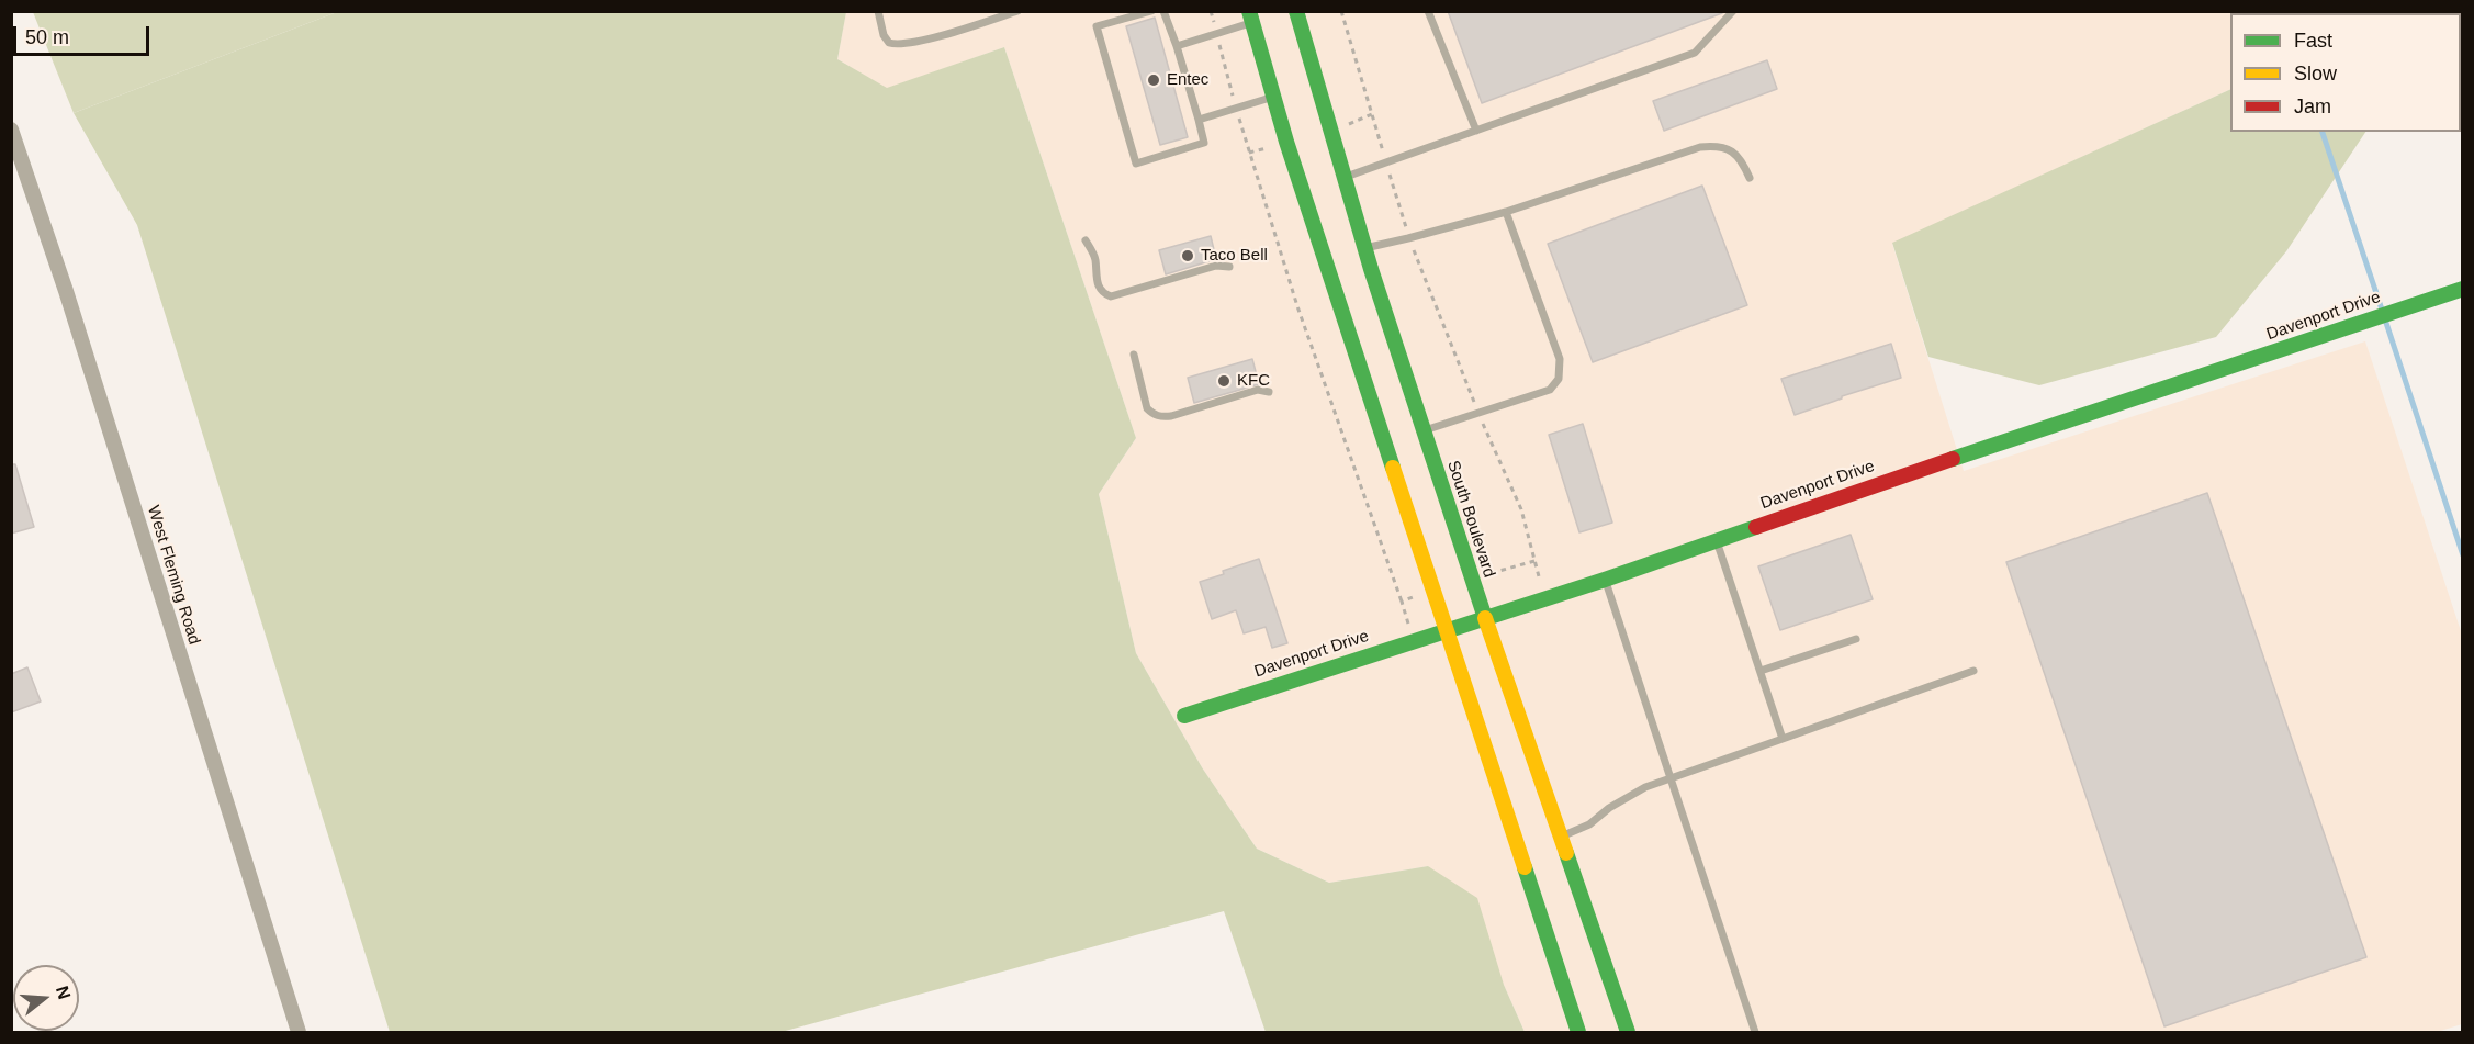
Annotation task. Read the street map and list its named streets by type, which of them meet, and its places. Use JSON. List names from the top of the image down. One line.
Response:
{"streets":{"main road":["Davenport Drive","South Boulevard"],"street":["West Fleming Road"]},"crossings":[["Davenport Drive","South Boulevard"]],"places":["Entec","Taco Bell","KFC"],"legend":["Fast","Slow","Jam"],"scale_bar":"50 m","north":"right"}
